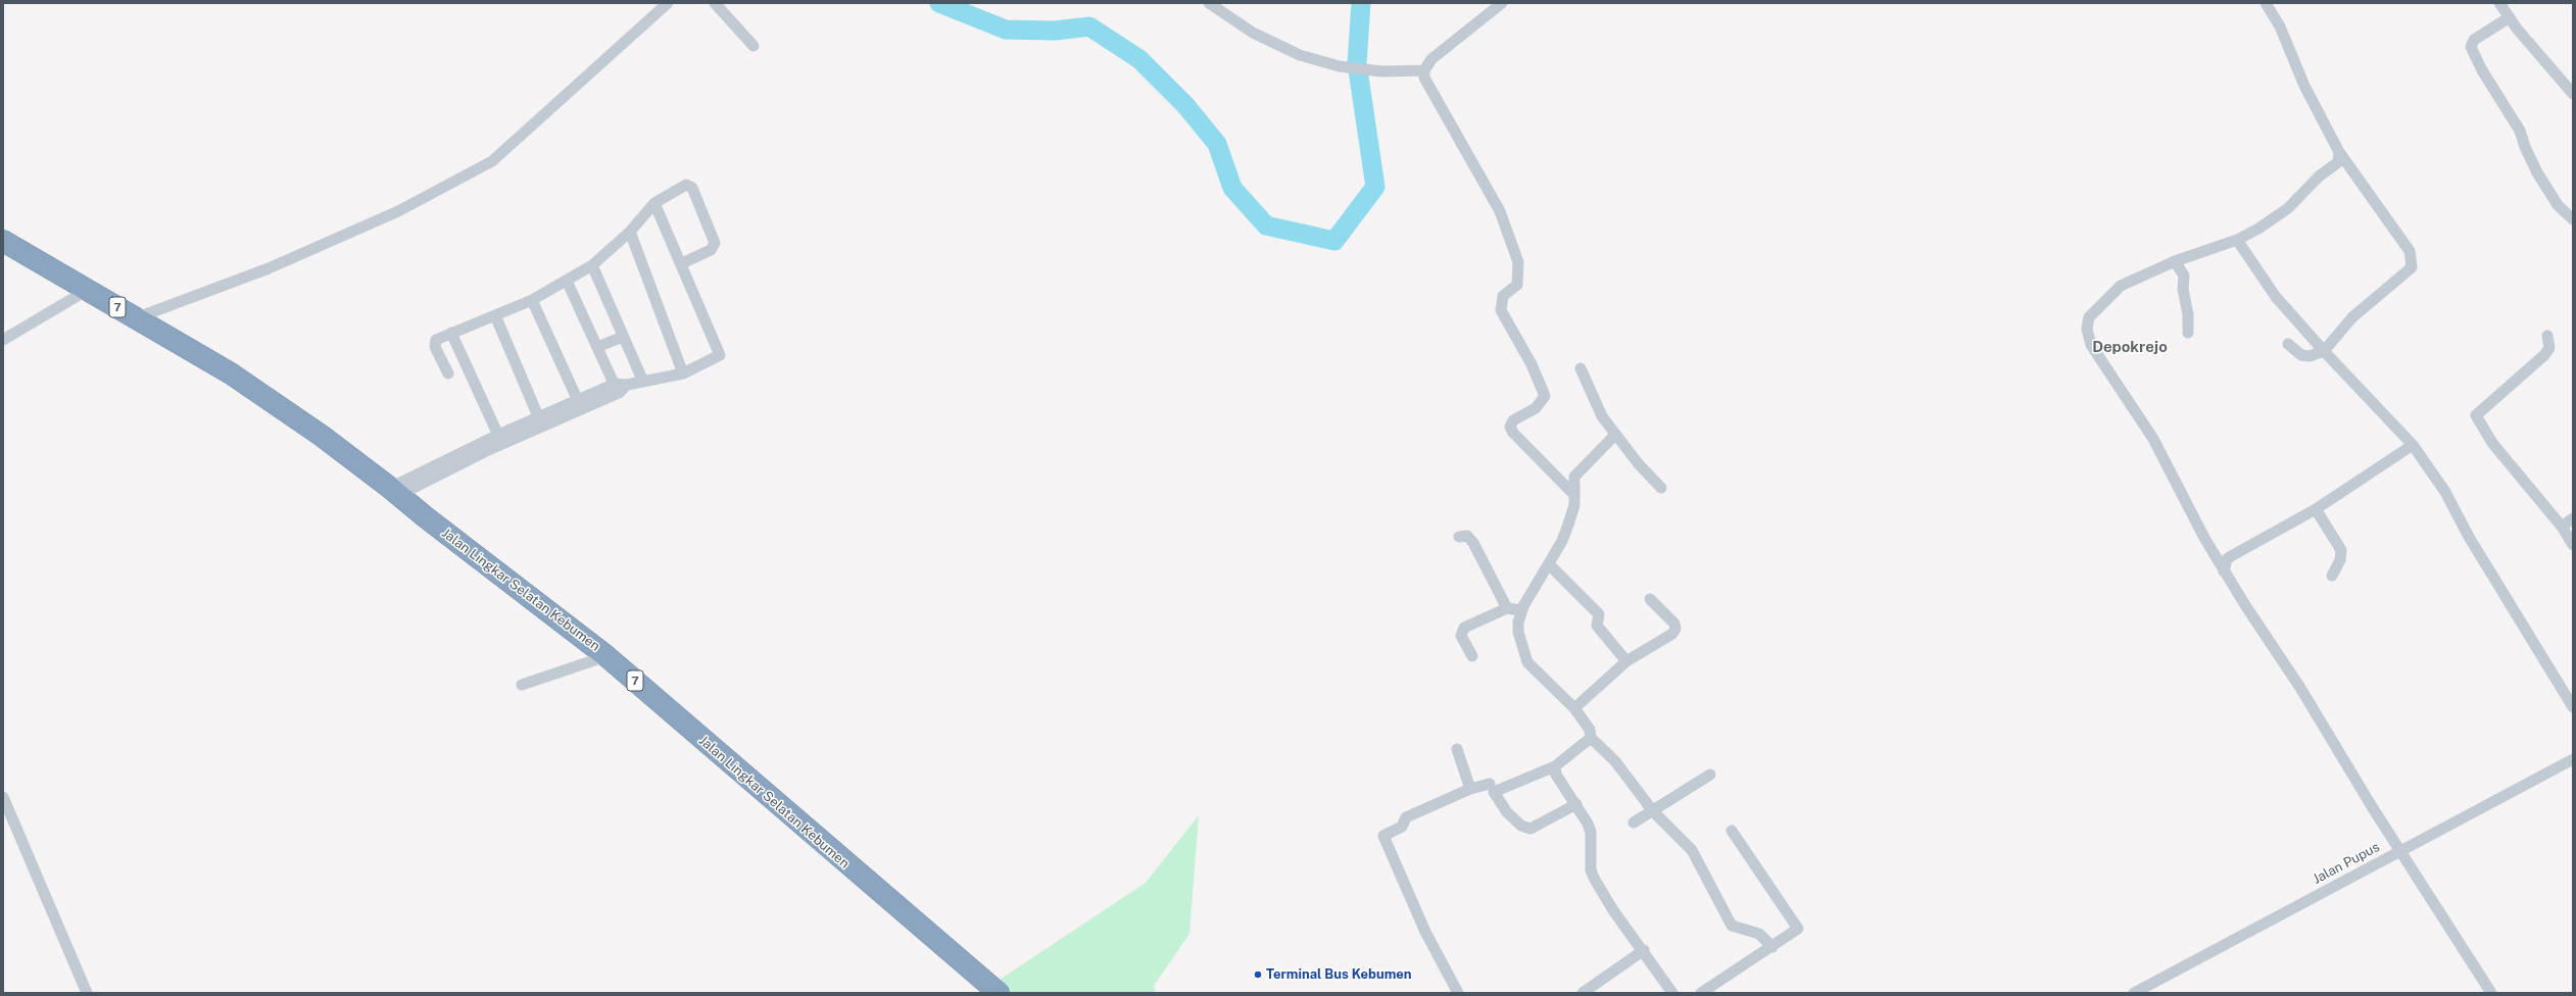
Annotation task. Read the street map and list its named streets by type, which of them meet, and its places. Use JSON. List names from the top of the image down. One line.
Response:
{"streets":{"highway":["7","Jalan Lingkar Selatan Kebumen"],"street":["Jalan Pupus"]},"districts":["Depokrejo"],"places":["Terminal Bus Kebumen"]}
